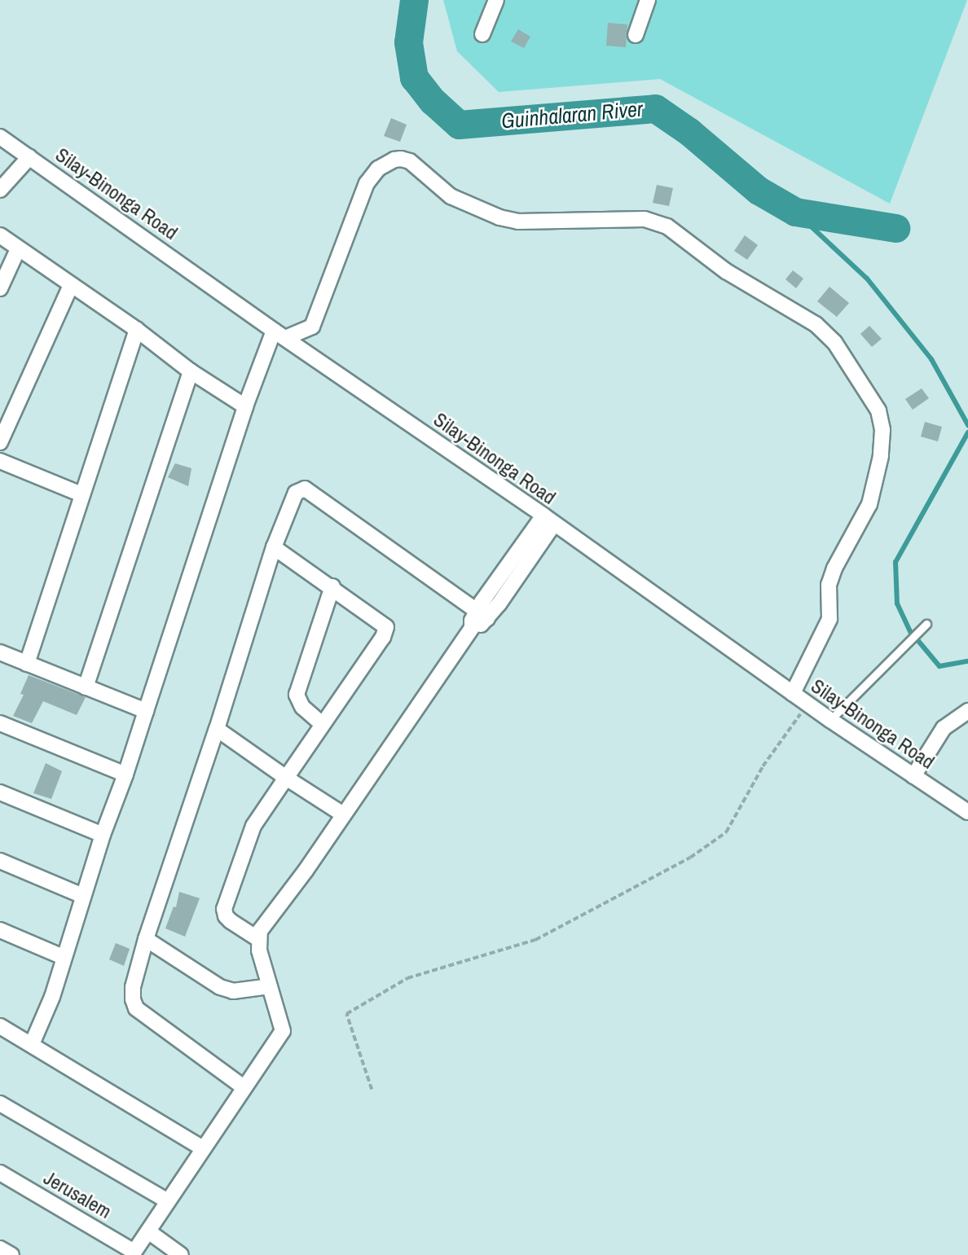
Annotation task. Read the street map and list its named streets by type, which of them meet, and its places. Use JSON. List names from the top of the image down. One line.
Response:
{"streets":{"street":["Silay-Binonga Road","Jerusalem"]},"water":["Guinhalaran River"]}
